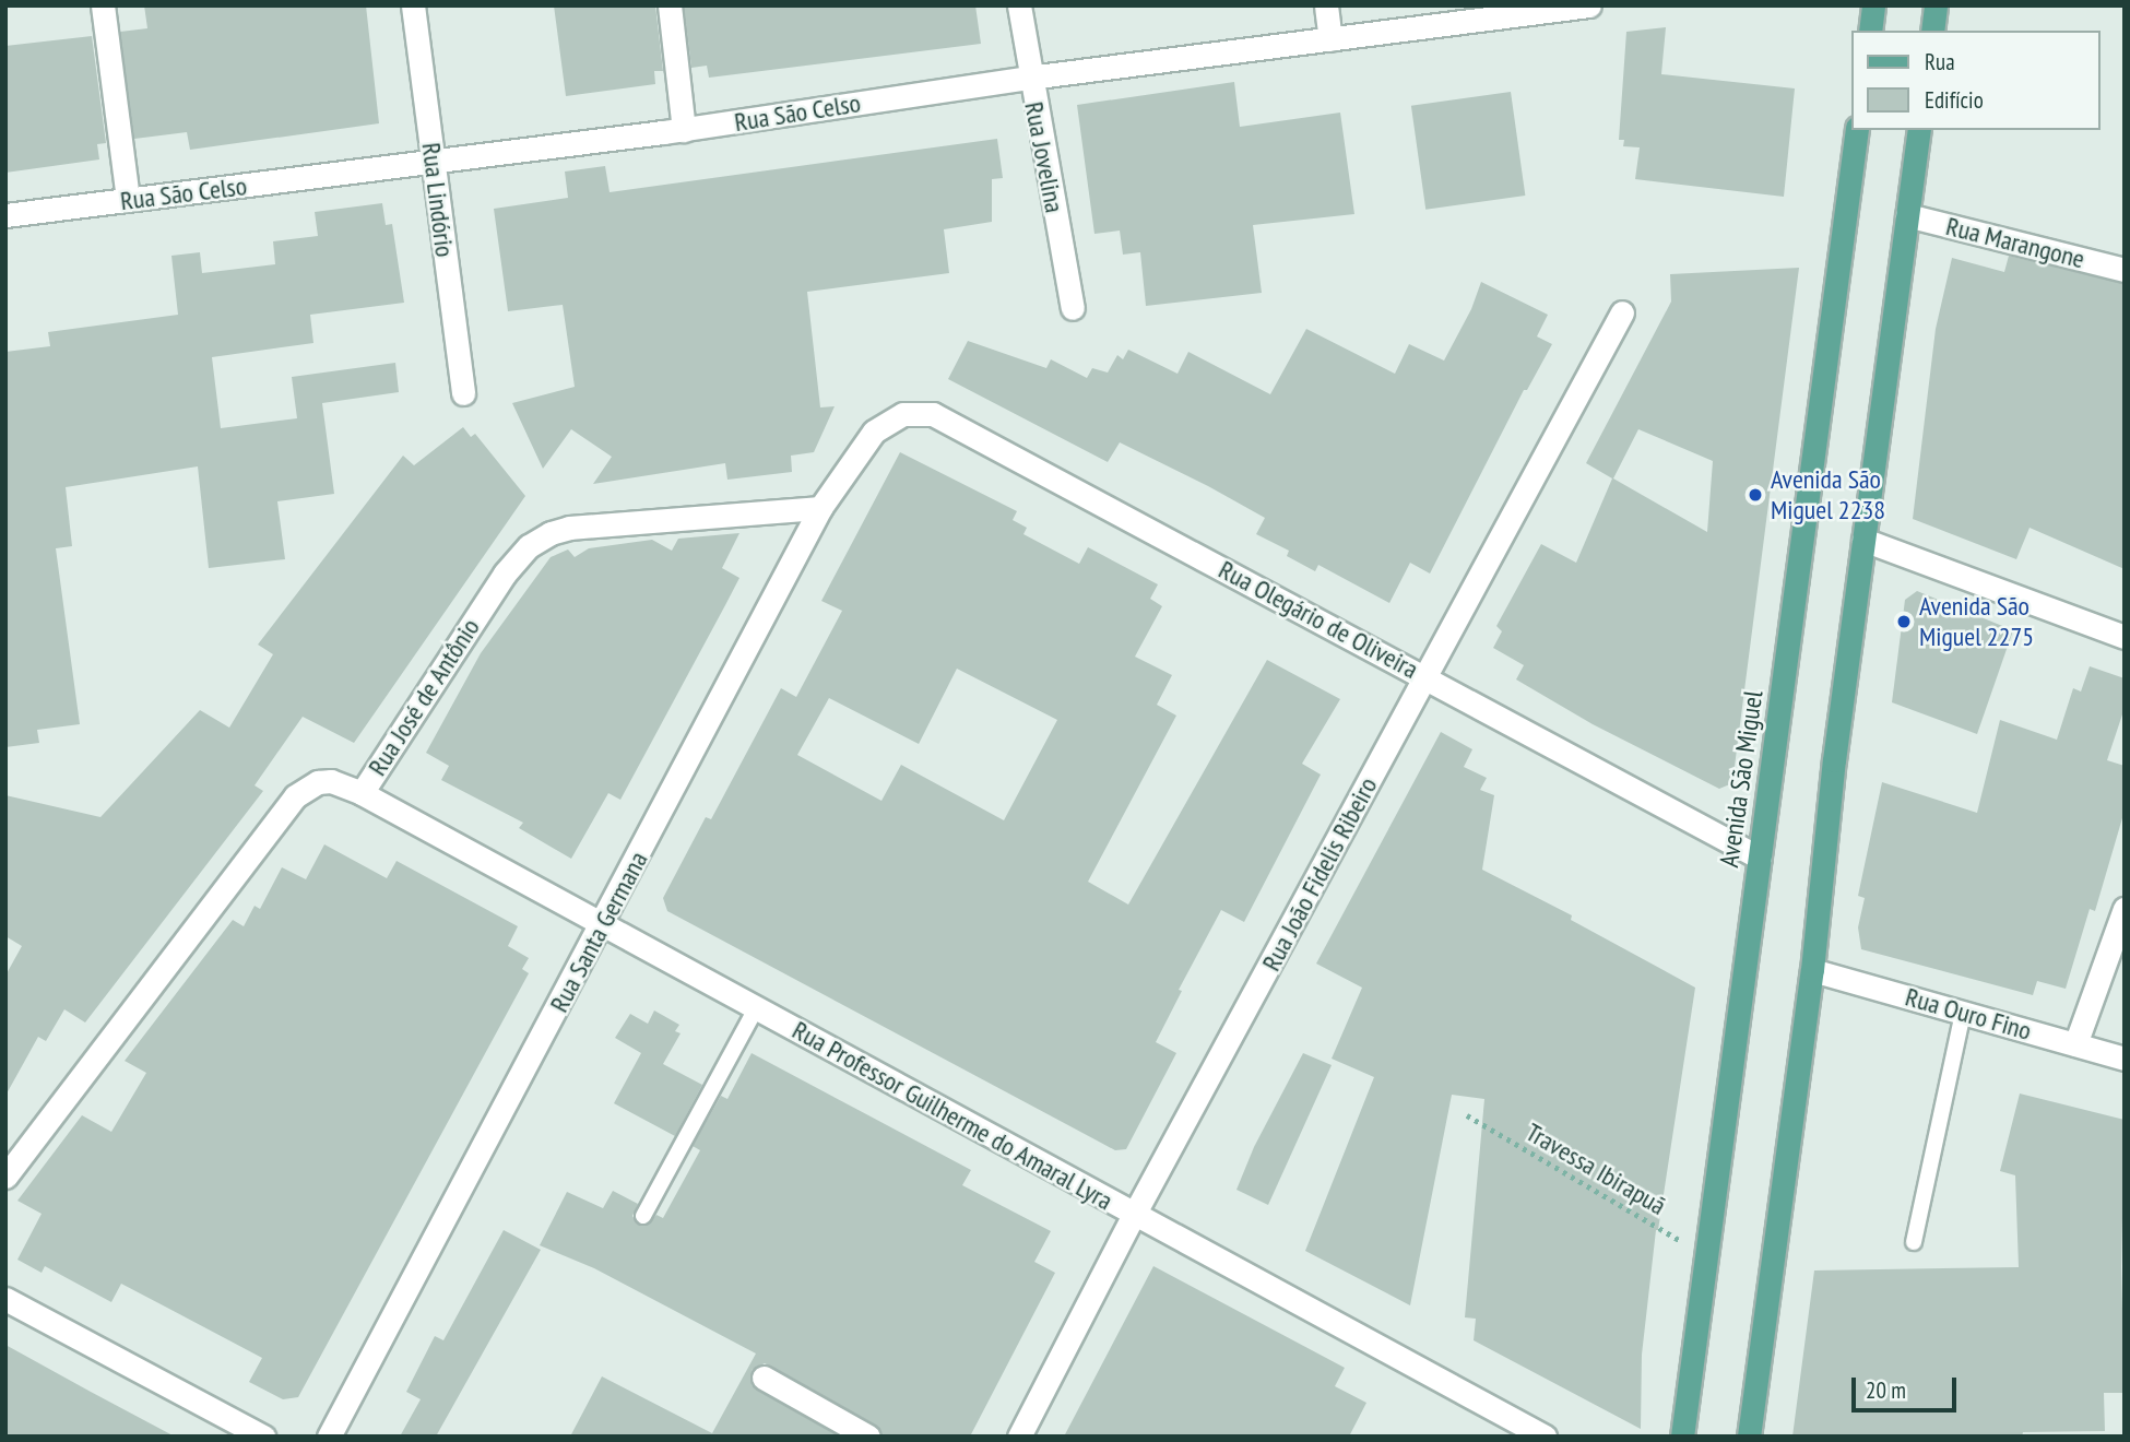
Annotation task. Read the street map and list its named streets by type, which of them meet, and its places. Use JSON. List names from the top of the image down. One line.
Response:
{"streets":{"main road":["Avenida São Miguel"],"street":["Rua São Celso","Rua Jovelina","Rua Lindório","Rua Marangone","Rua Olegário de Oliveira","Rua José de Antônio","Rua João Fidelis Ribeiro","Rua Santa Germana","Rua Ouro Fino","Rua Professor Guilherme do Amaral Lyra"],"path":["Travessa Ibirapuã"]},"crossings":[["Rua São Celso","Rua Jovelina"],["Rua São Celso","Rua Lindório"],["Rua Olegário de Oliveira","Avenida São Miguel"],["Rua Olegário de Oliveira","Rua João Fidelis Ribeiro"],["Rua Olegário de Oliveira","Rua Santa Germana"],["Rua José de Antônio","Rua Santa Germana"],["Rua José de Antônio","Rua Professor Guilherme do Amaral Lyra"],["Avenida São Miguel","Travessa Ibirapuã"],["Rua João Fidelis Ribeiro","Rua Professor Guilherme do Amaral Lyra"],["Rua Santa Germana","Rua Professor Guilherme do Amaral Lyra"]],"places":["Avenida São Miguel 2238","Avenida São Miguel 2275"],"legend":["Rua","Edifício"],"scale_bar":"20 m"}
